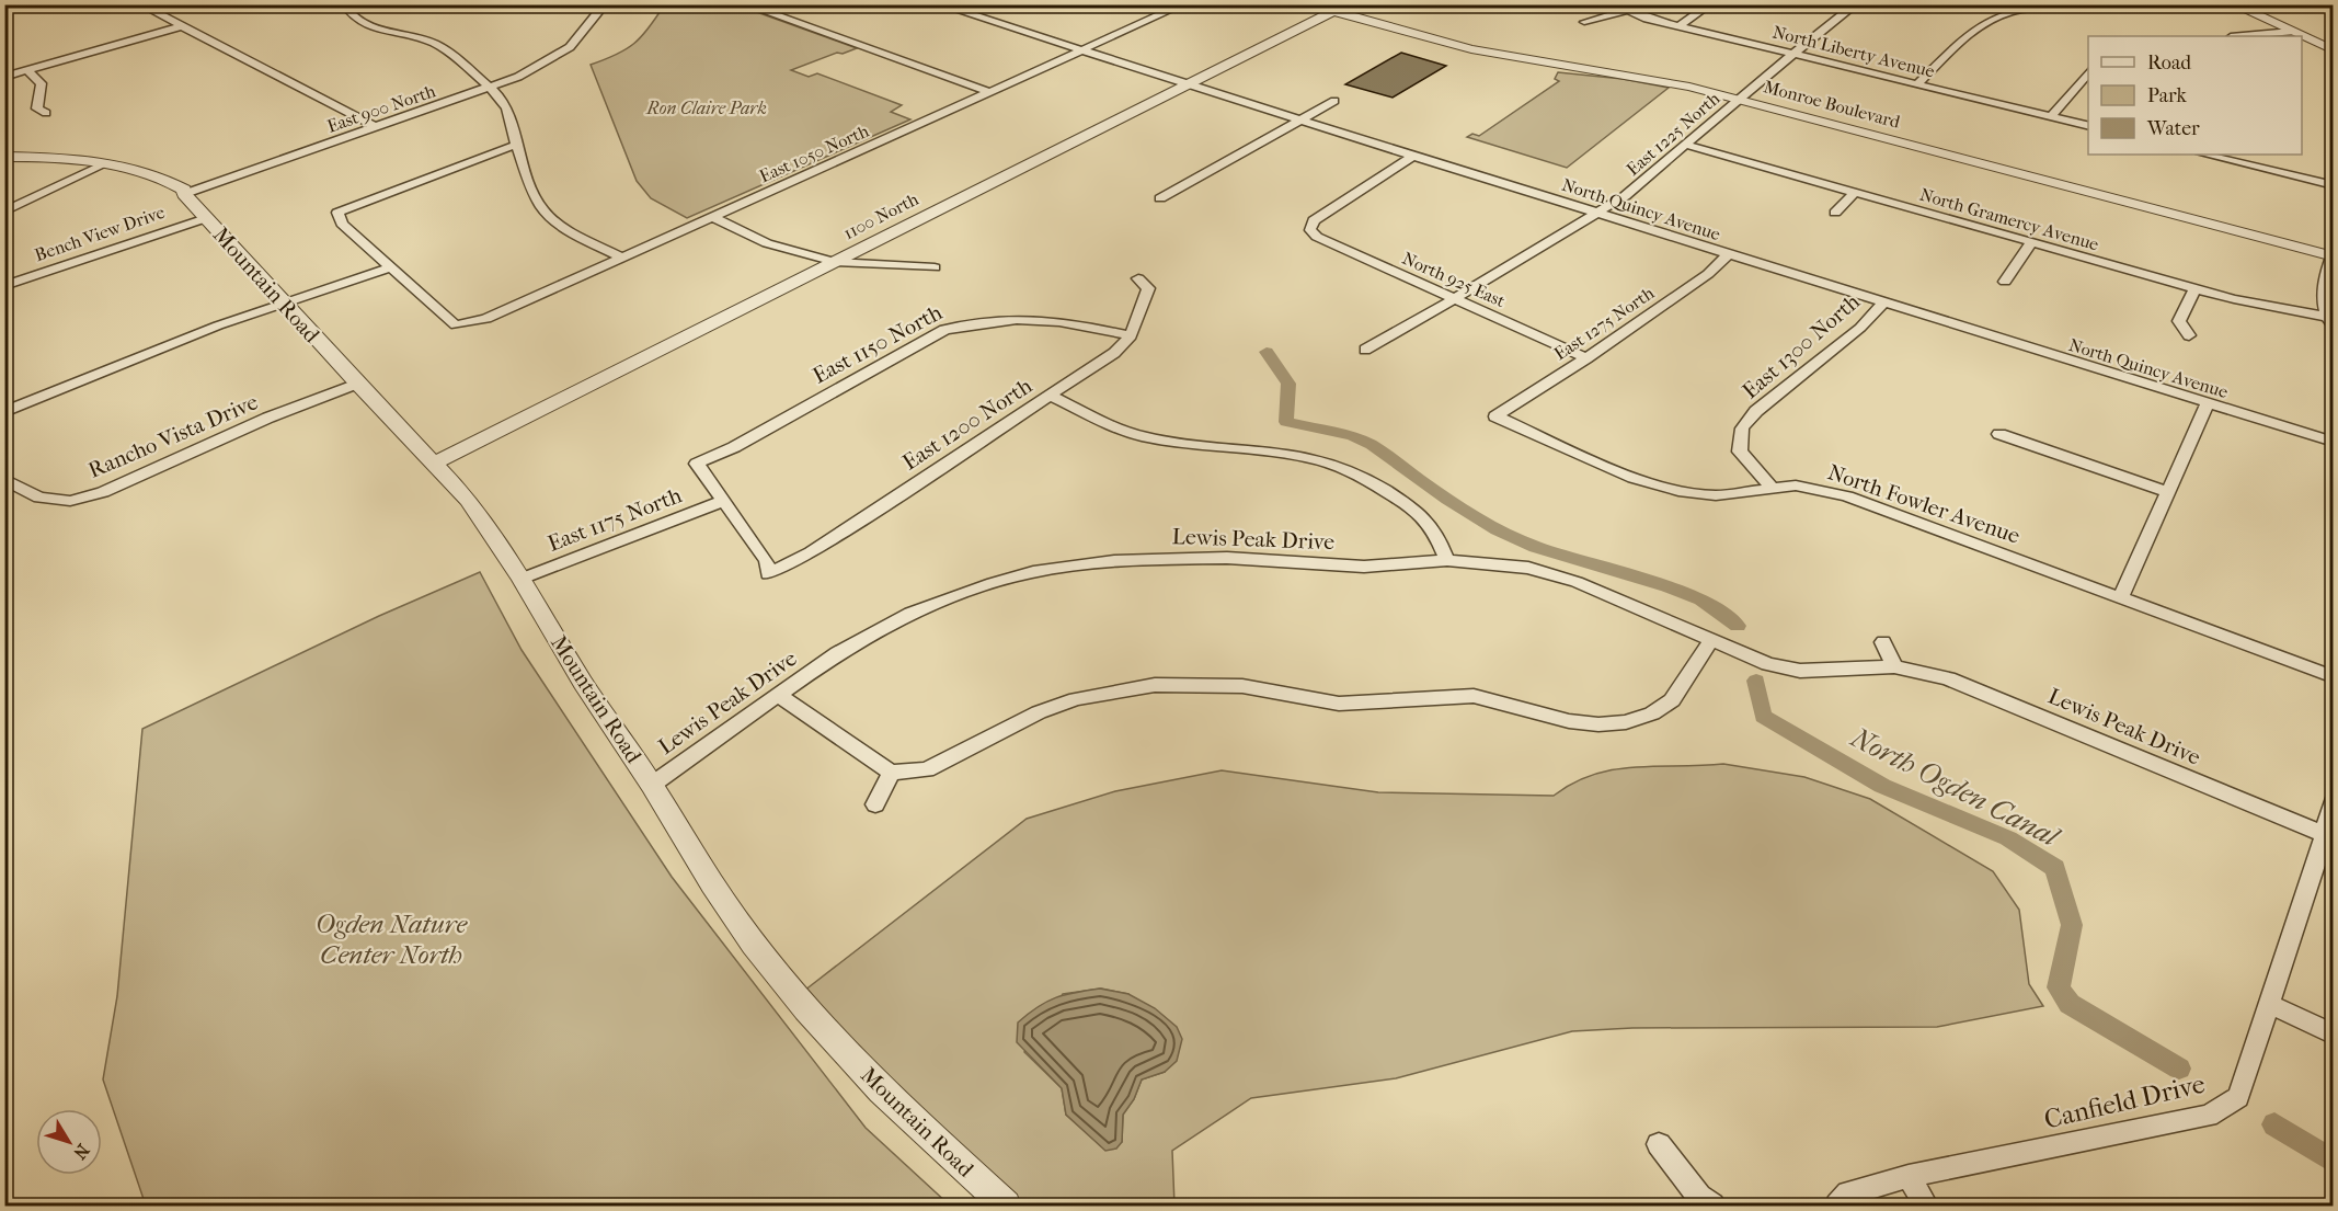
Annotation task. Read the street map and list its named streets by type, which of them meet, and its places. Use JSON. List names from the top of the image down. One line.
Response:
{"streets":{"street":["North Liberty Avenue","Monroe Boulevard","East 900 North","East 1225 North","East 1050 North","North Quincy Avenue","1100 North","North Gramercy Avenue","Bench View Drive","North 925 East","Mountain Road","East 1275 North","East 1150 North","East 1300 North","East 1200 North","Rancho Vista Drive","North Fowler Avenue","East 1175 North","Lewis Peak Drive","Canfield Drive"]},"crossings":[["North Liberty Avenue","East 1225 North"],["Monroe Boulevard","East 1225 North"],["Monroe Boulevard","1100 North"],["East 900 North","Mountain Road"],["East 1225 North","North Quincy Avenue"],["East 1225 North","North Gramercy Avenue"],["East 1225 North","North 925 East"],["East 1050 North","North Quincy Avenue"],["North Quincy Avenue","1100 North"],["North Quincy Avenue","North 925 East"],["North Quincy Avenue","East 1275 North"],["North Quincy Avenue","East 1300 North"],["1100 North","Mountain Road"],["Bench View Drive","Mountain Road"],["North 925 East","East 1275 North"],["Mountain Road","Rancho Vista Drive"],["Mountain Road","East 1175 North"],["Mountain Road","Lewis Peak Drive"],["East 1275 North","North Fowler Avenue"],["East 1150 North","East 1200 North"],["East 1150 North","East 1175 North"],["East 1300 North","North Fowler Avenue"],["East 1200 North","East 1175 North"],["Lewis Peak Drive","Canfield Drive"]],"water":["North Ogden Canal"],"parks":["Ron Claire Park","Ogden Nature Center North"],"legend":["Road","Park","Water"],"north":"bottom right"}
